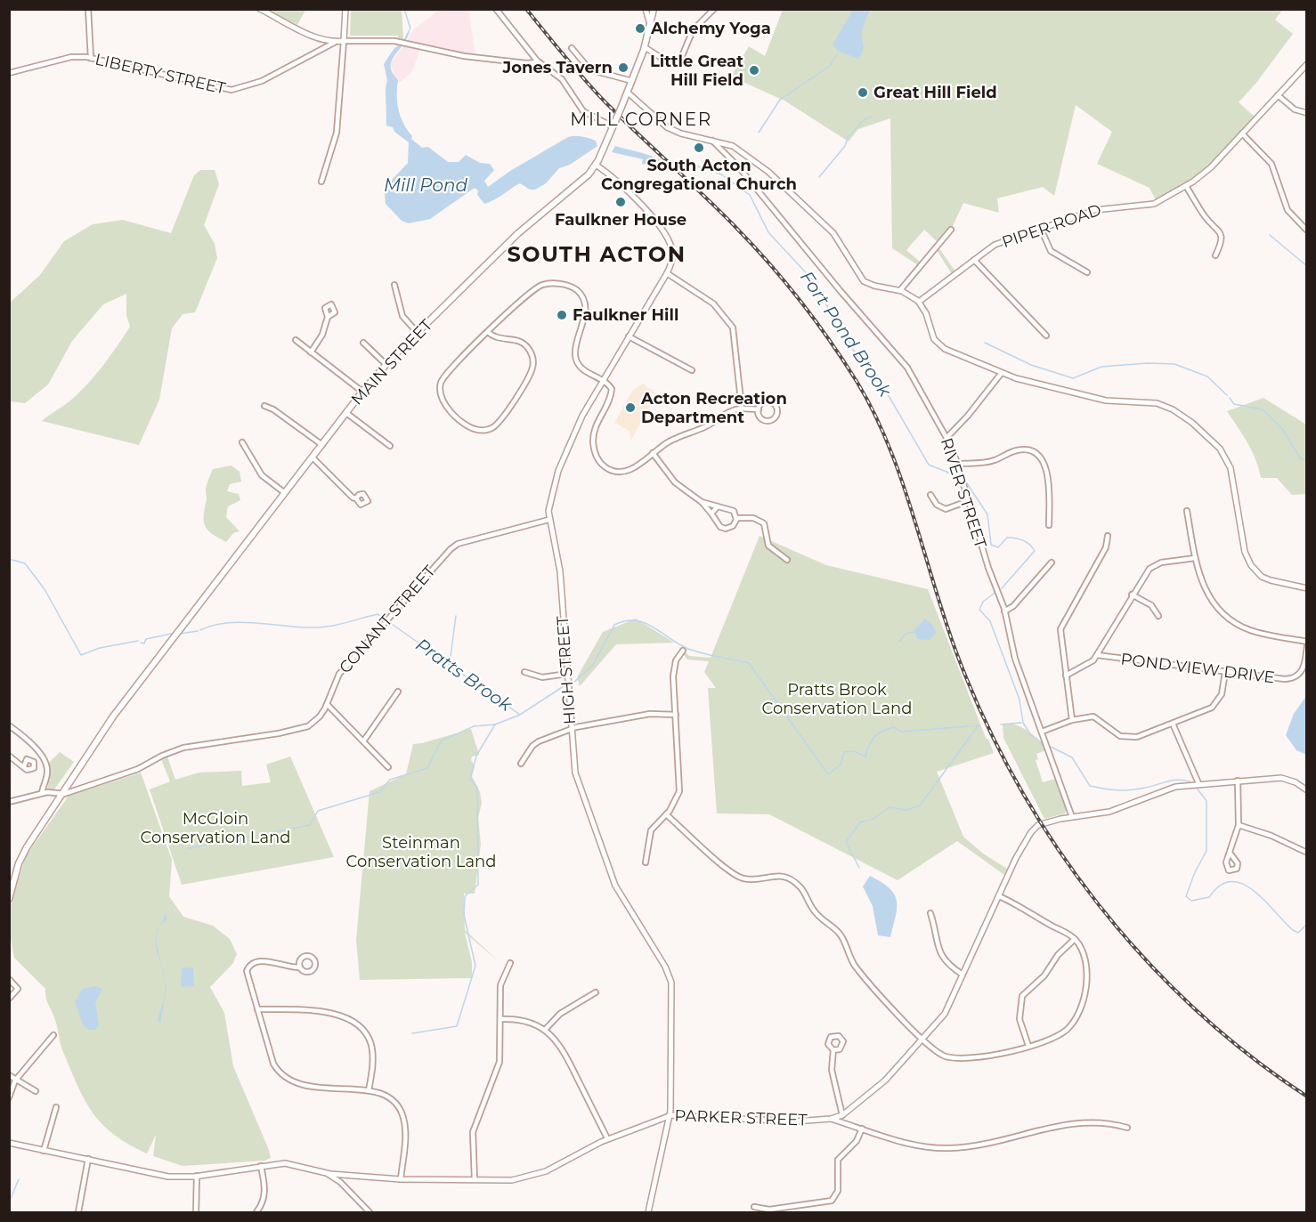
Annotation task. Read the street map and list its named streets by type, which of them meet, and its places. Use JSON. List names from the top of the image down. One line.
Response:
{"streets":{"main road":["MAIN STREET"],"street":["LIBERTY STREET","PIPER ROAD","RIVER STREET","CONANT STREET","POND VIEW DRIVE","HIGH STREET","PARKER STREET"]},"crossings":[["MAIN STREET","CONANT STREET"],["MAIN STREET","HIGH STREET"],["RIVER STREET","PARKER STREET"],["CONANT STREET","HIGH STREET"],["HIGH STREET","PARKER STREET"]],"districts":["MILL CORNER","SOUTH ACTON"],"water":["Mill Pond","Fort Pond Brook","Pratts Brook"],"parks":["Pratts Brook Conservation Land","McGloin Conservation Land","Steinman Conservation Land"],"places":["Alchemy Yoga","Jones Tavern","Little Great Hill Field","Great Hill Field","South Acton Congregational Church","Faulkner House","Faulkner Hill","Acton Recreation Department"]}
